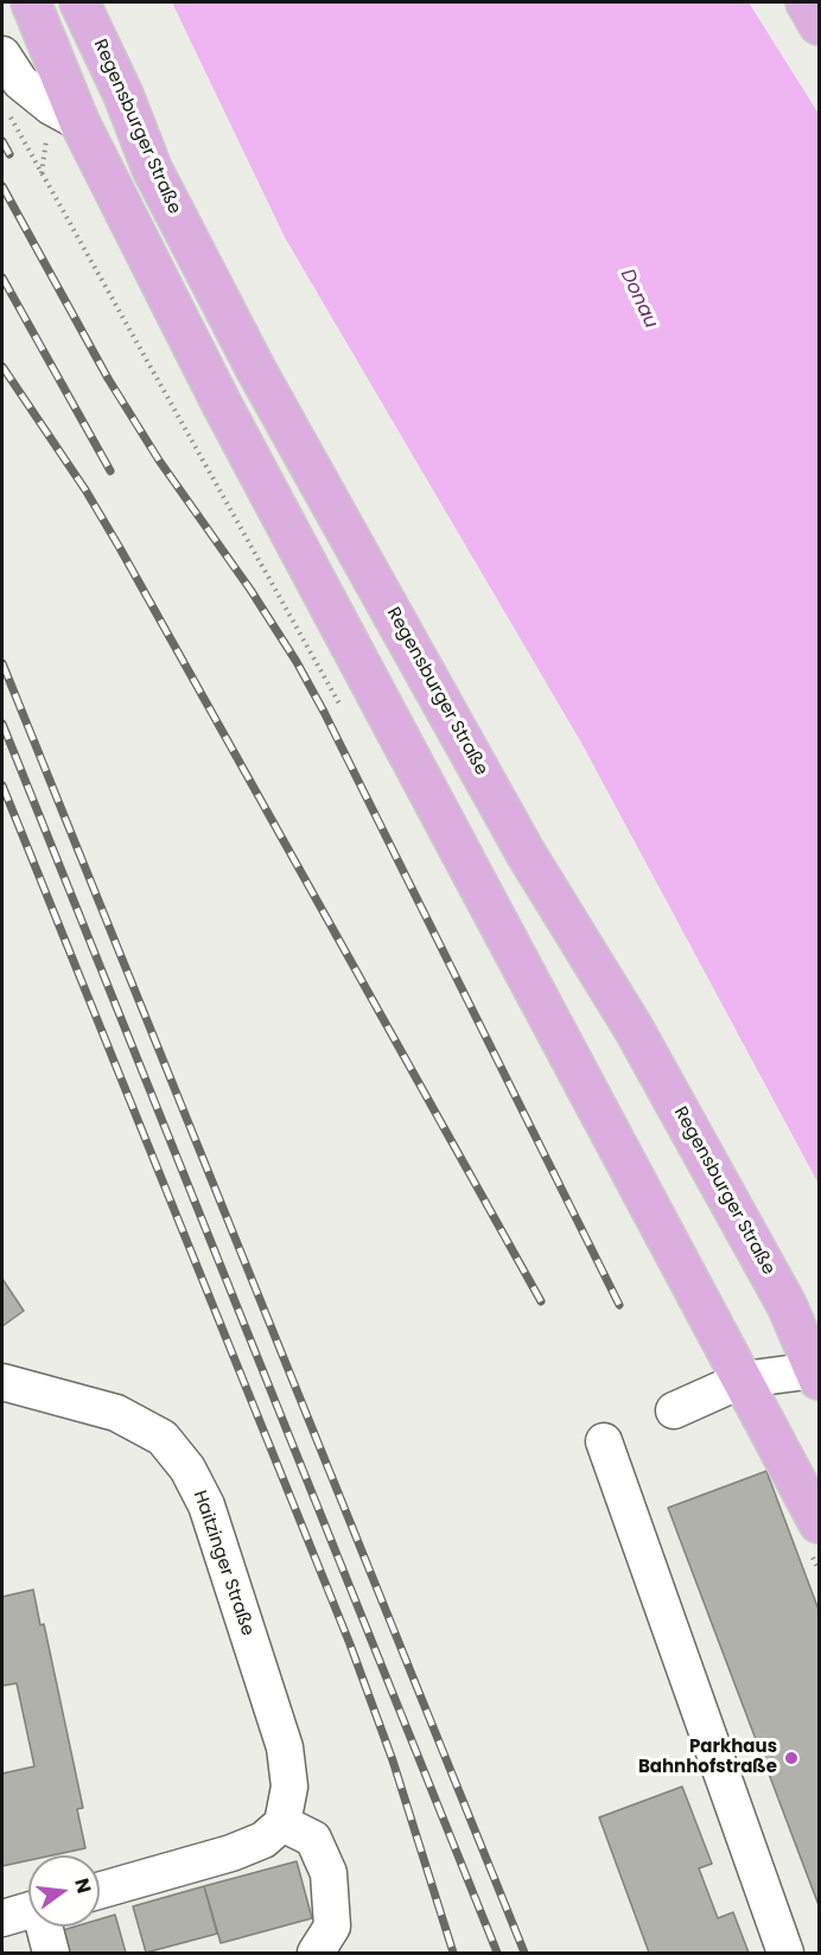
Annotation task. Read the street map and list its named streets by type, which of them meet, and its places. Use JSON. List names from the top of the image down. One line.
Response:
{"streets":{"main road":["Regensburger Straße"],"street":["Haitzinger Straße"]},"water":["Donau"],"places":["Parkhaus Bahnhofstraße"],"north":"right"}
